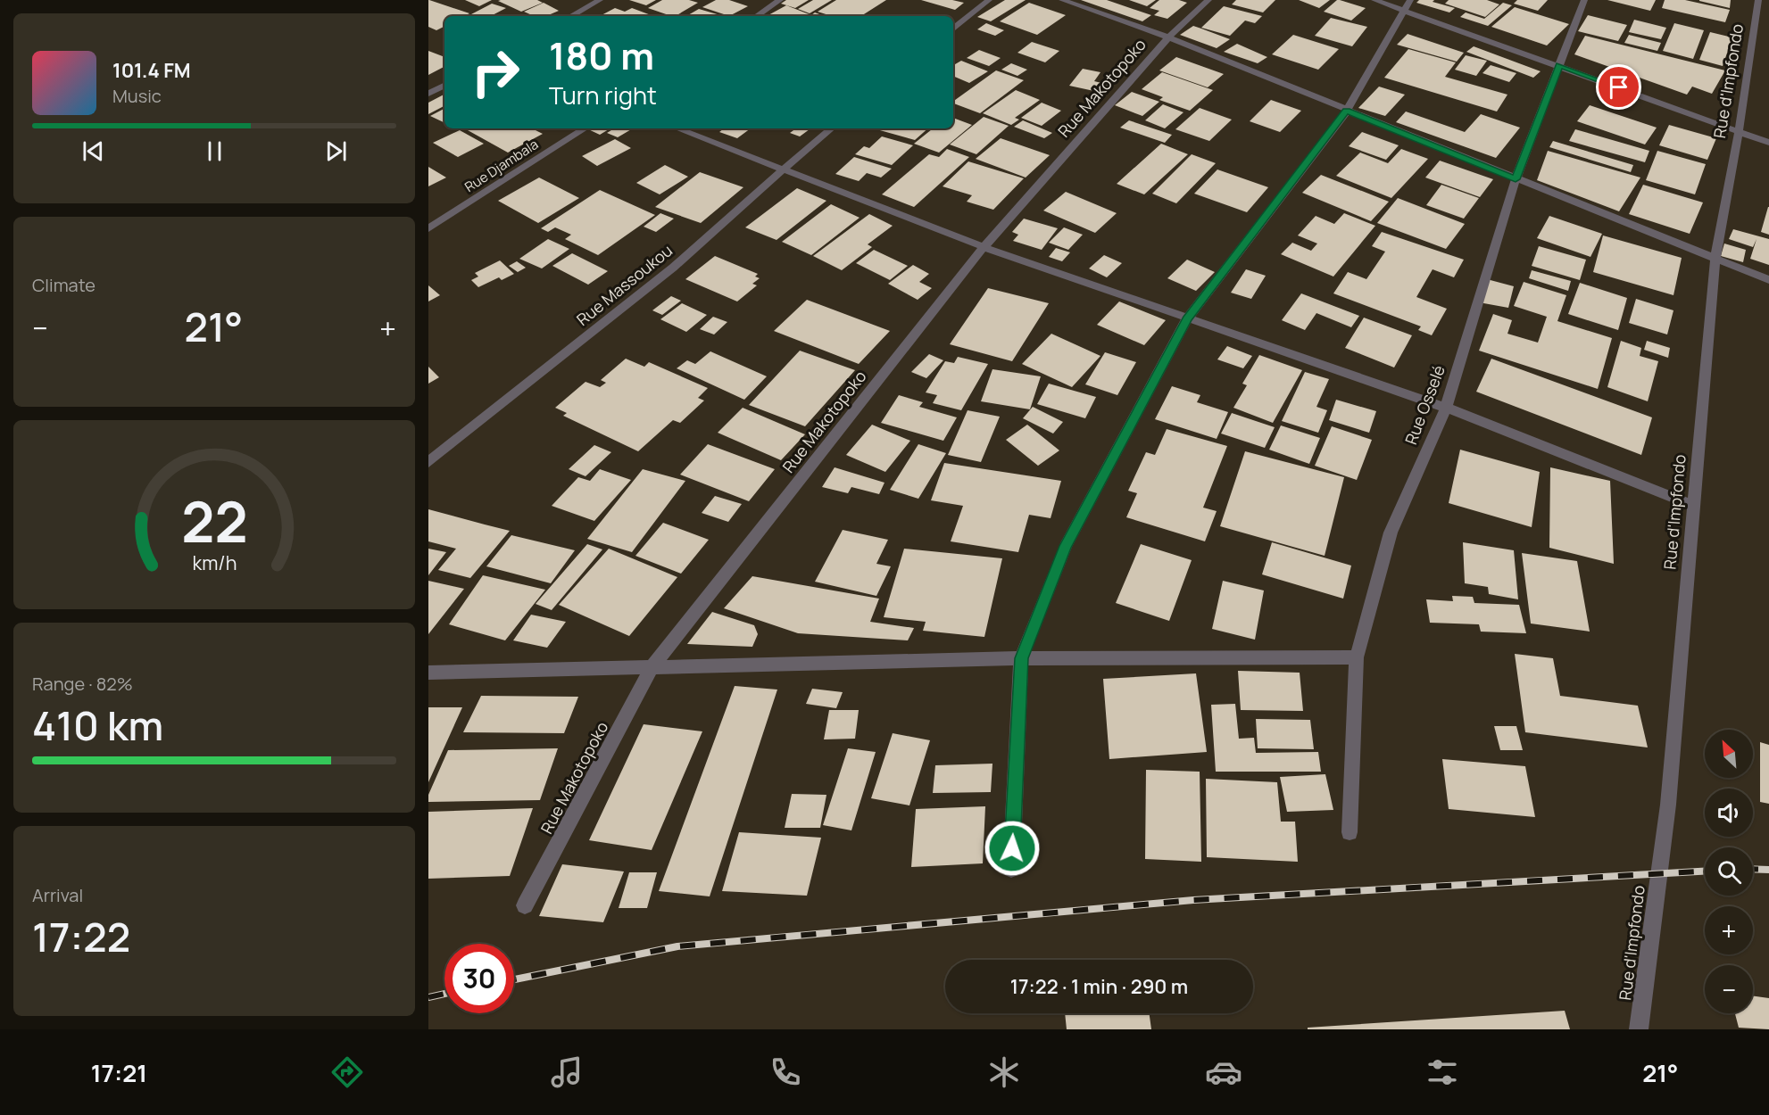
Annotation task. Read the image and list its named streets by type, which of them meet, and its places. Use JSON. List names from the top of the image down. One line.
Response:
{"streets":{"street":["Rue d'Impfondo","Rue Makotopoko","Rue Djambala","Rue Massoukou","Rue Osselé"]},"north":"top left","page":{"turn":["180 m","Turn right"],"song":["101.4 FM","Music"],"tile":["Climate",["Range · 82%","410 km"],["Arrival","17:22"]],"heat":["−","21°","+"],"map_buttons":["+","−"],"limit":"30","trip":"17:22 · 1 min · 290 m","tabs":["17:21","21°"],"gauge":["22","km/h"]}}
